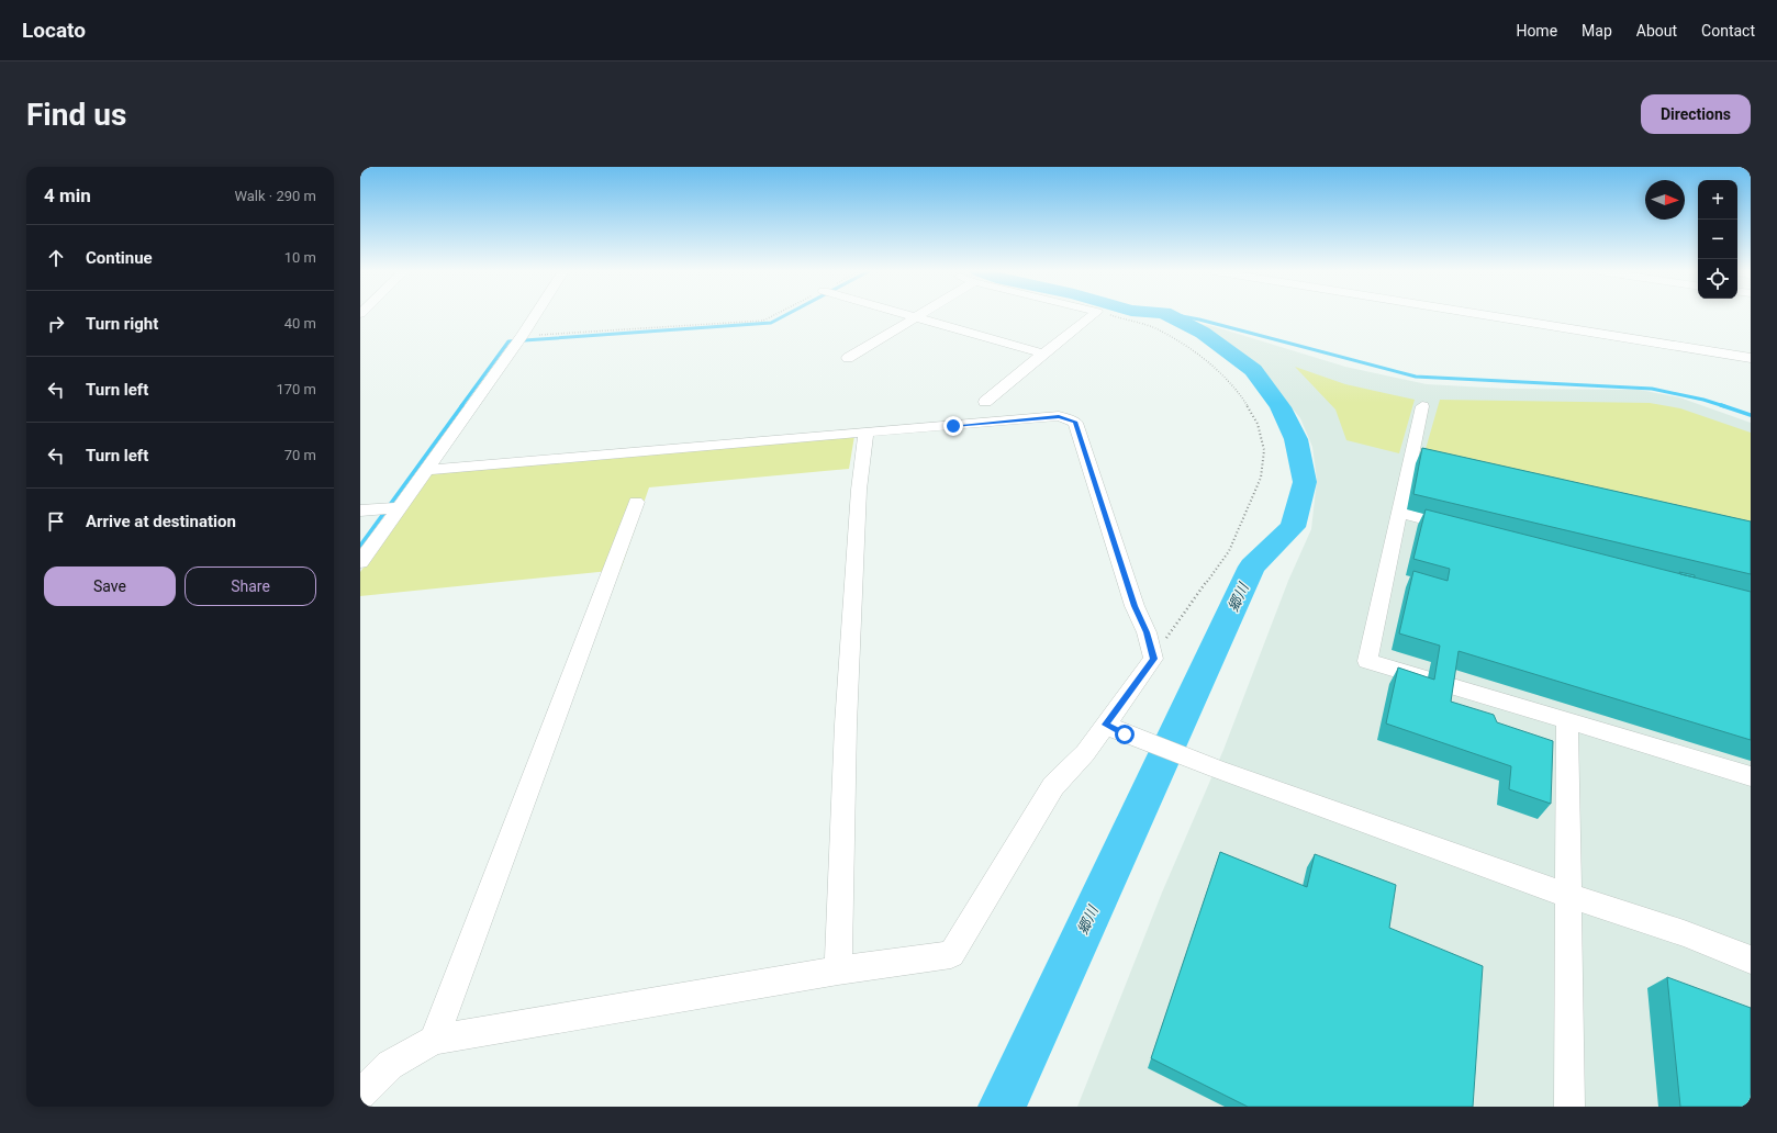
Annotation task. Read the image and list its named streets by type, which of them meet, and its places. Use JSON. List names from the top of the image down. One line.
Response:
{"water":["郷川"],"north":"right","page":{"header":"Locato","nav":["Home","Map","About","Contact"],"buttons":["Directions",["Save","Share"]],"title":"Find us","heading":["4 min","Walk · 290 m"],"map_buttons":["+","−"],"list":[["Continue","10 m"],["Turn right","40 m"],["Turn left","170 m"],["Turn left","70 m"],"Arrive at destination"]}}
